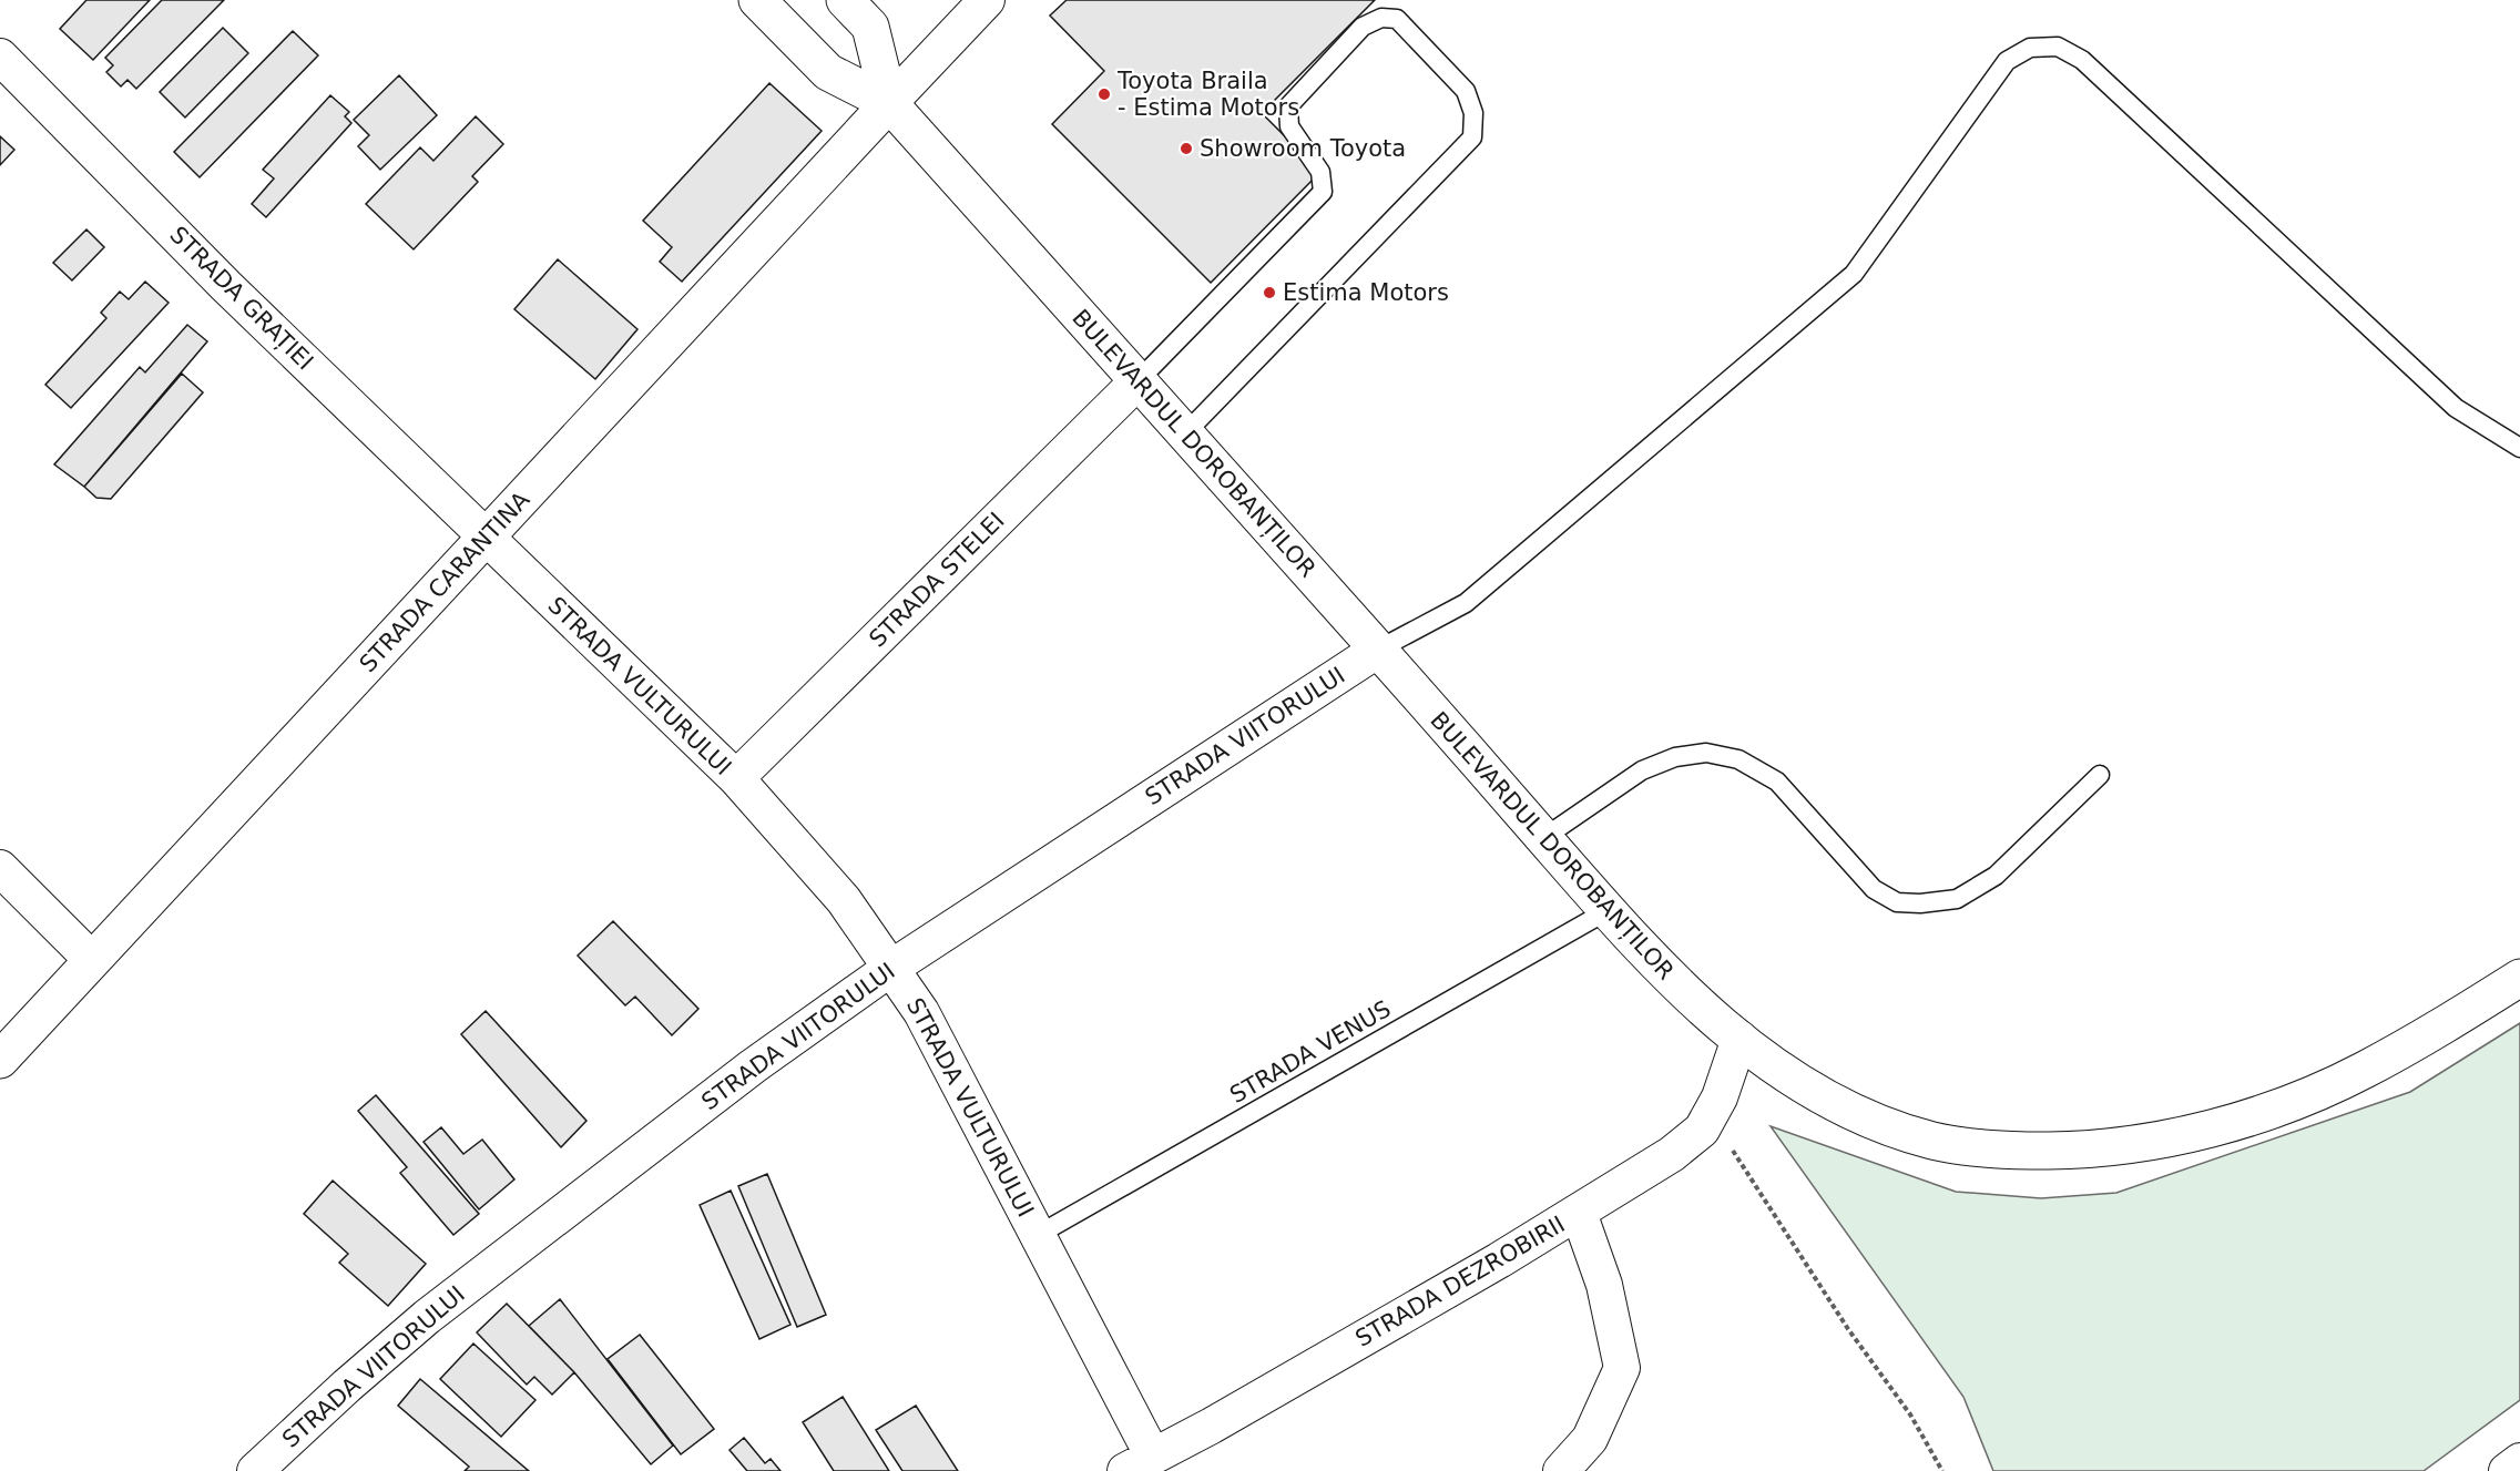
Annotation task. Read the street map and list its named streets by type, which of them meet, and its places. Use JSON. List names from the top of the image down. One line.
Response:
{"streets":{"main road":["BULEVARDUL DOROBANȚILOR","STRADA CARANTINA"],"street":["STRADA GRAȚIEI","STRADA STELEI","STRADA VULTURULUI","STRADA VIITORULUI","STRADA DEZROBIRII"],"lane":["STRADA VENUS"]},"crossings":[["STRADA GRAȚIEI","STRADA CARANTINA"],["STRADA GRAȚIEI","STRADA VULTURULUI"],["BULEVARDUL DOROBANȚILOR","STRADA STELEI"],["BULEVARDUL DOROBANȚILOR","STRADA CARANTINA"],["BULEVARDUL DOROBANȚILOR","STRADA VIITORULUI"],["BULEVARDUL DOROBANȚILOR","STRADA VENUS"],["BULEVARDUL DOROBANȚILOR","STRADA DEZROBIRII"],["STRADA STELEI","STRADA VULTURULUI"],["STRADA CARANTINA","STRADA VULTURULUI"],["STRADA VULTURULUI","STRADA VIITORULUI"],["STRADA VULTURULUI","STRADA VENUS"],["STRADA VULTURULUI","STRADA DEZROBIRII"]],"places":["Toyota Braila - Estima Motors","Showroom Toyota","Estima Motors"]}
